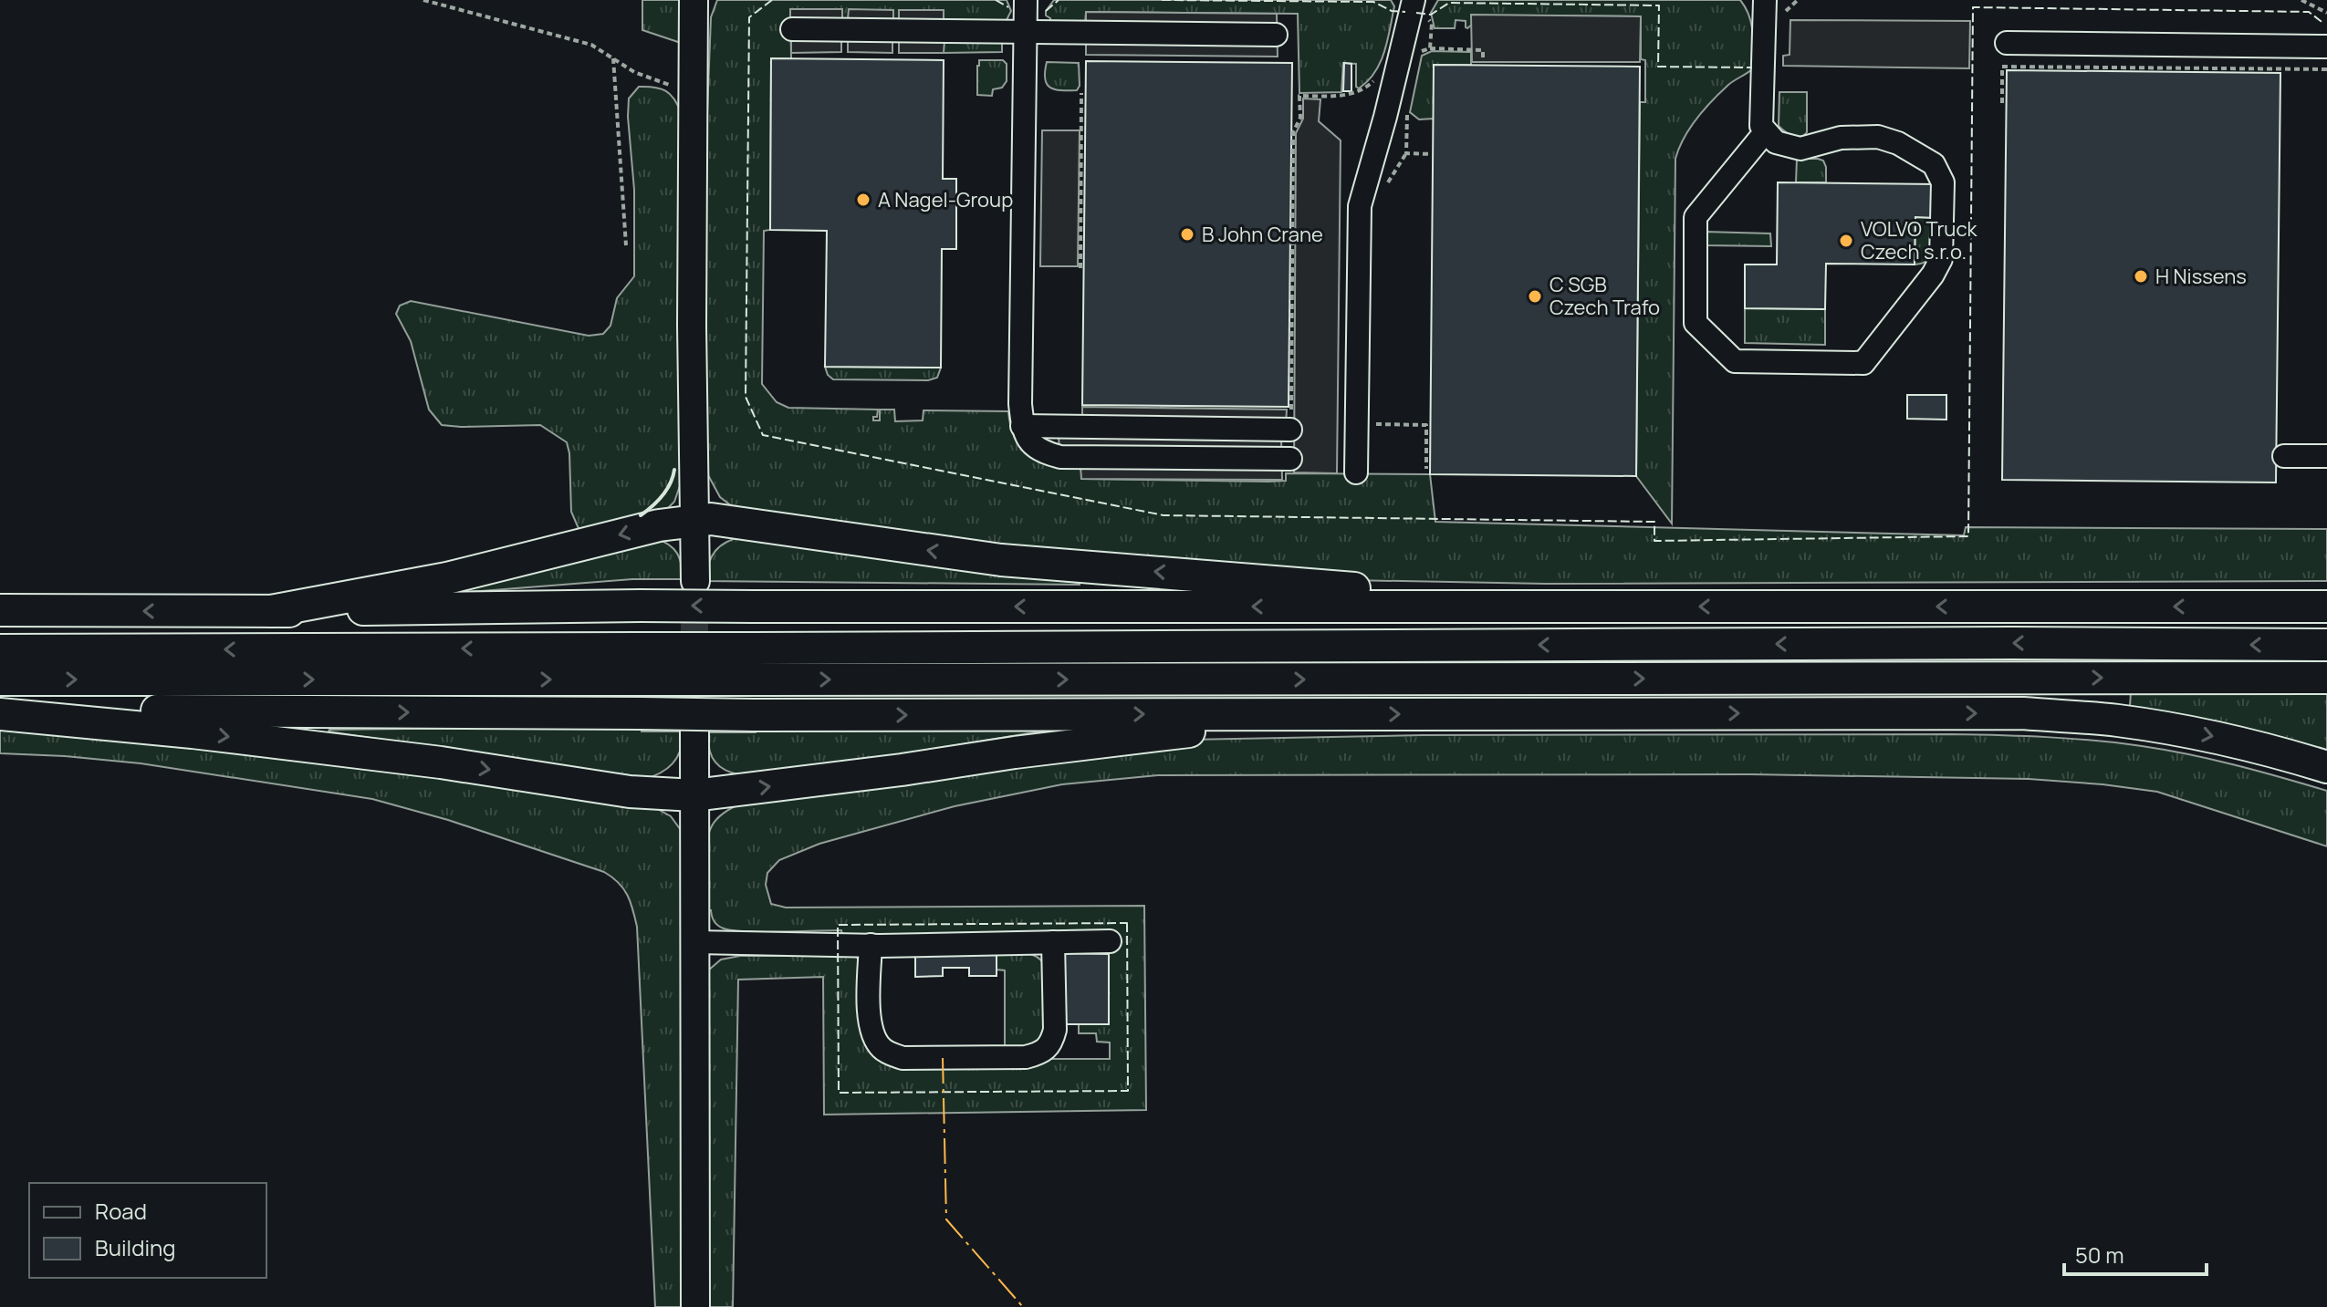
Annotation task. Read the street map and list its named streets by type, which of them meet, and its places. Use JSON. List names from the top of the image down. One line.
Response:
{"places":["A Nagel-Group","B John Crane","VOLVO Truck Czech s.r.o.","H Nissens","C SGB Czech Trafo"],"legend":["Road","Building"],"scale_bar":"50 m"}
